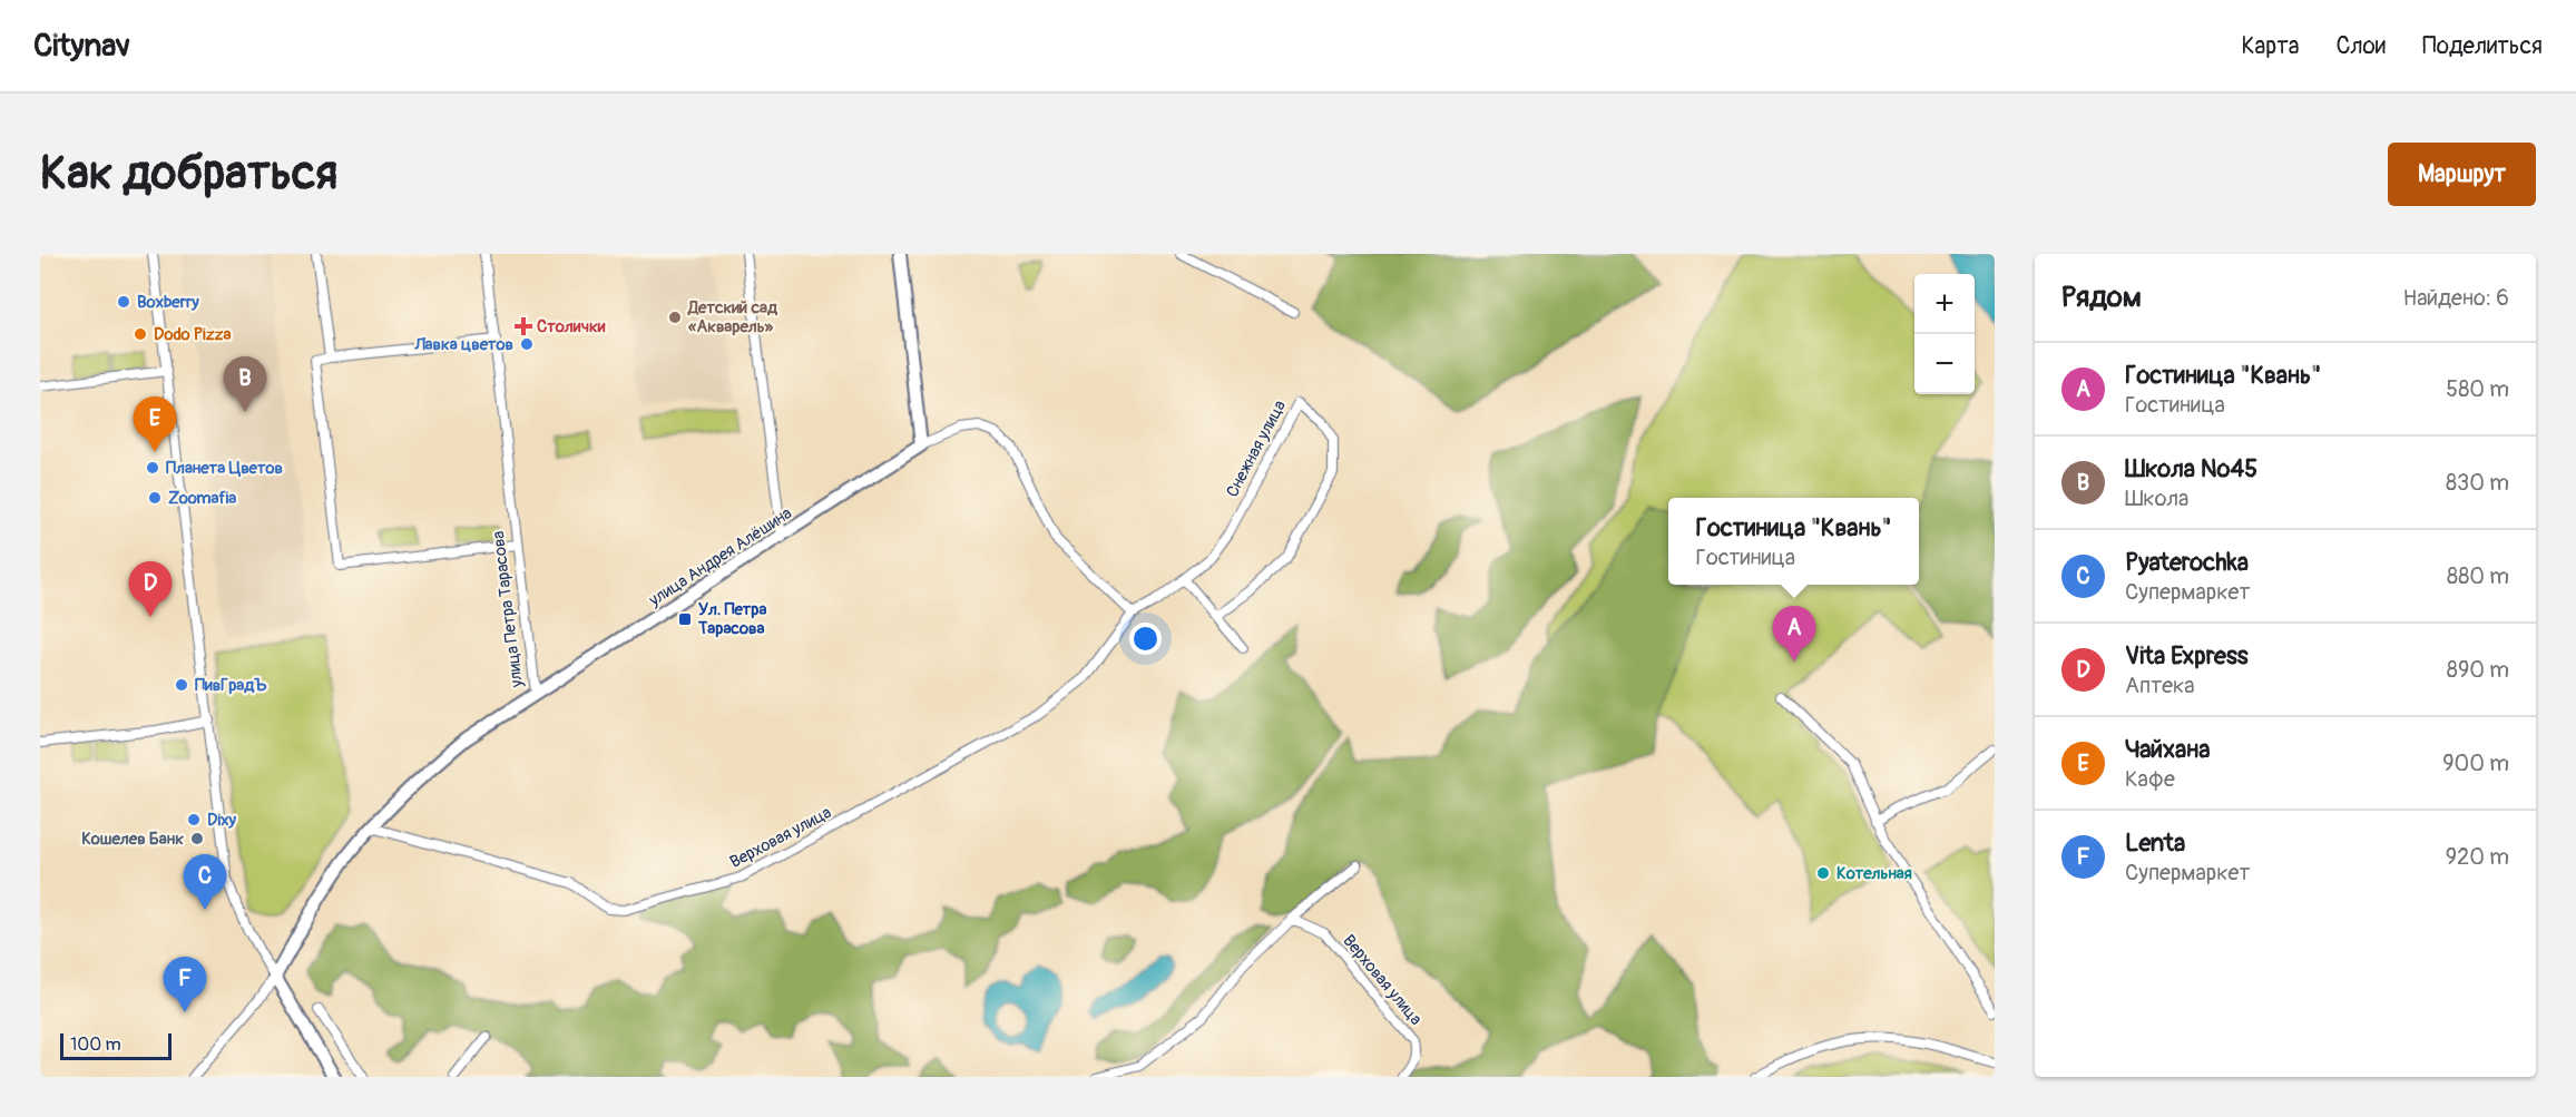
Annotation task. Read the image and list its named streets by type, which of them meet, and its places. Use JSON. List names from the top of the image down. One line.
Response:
{"streets":{"street":["Снежная улица","улица Андрея Алёшина","улица Петра Тарасова","Верховая улица"]},"crossings":[["Снежная улица","Верховая улица"],["улица Андрея Алёшина","улица Петра Тарасова"],["улица Петра Тарасова","Верховая улица"]],"places":{"other":["Boxberry","Детский сад «Акварель»","Dodo Pizza","Лавка цветов","Планета Цветов","Zoomafia","ПивГрадЪ","Dixy","Кошелев Банк","Котельная"],"health":["Столички"],"transit":["Ул. Петра Тарасова"]},"scale_bar":"100 m","page":{"header":"Citynav","nav":["Карта","Слои","Поделиться"],"buttons":"Маршрут","title":"Как добраться","heading":["Рядом","Найдено: 6"],"map_buttons":["+","−"],"list":[{"mark":"A","name":"Гостиница \"Квань\"","note":"Гостиница","value":"580 m"},{"mark":"B","name":"Школа №45","note":"Школа","value":"830 m"},{"mark":"C","name":"Pyaterochka","note":"Супермаркет","value":"880 m"},{"mark":"D","name":"Vita Express","note":"Аптека","value":"890 m"},{"mark":"E","name":"Чайхана","note":"Кафе","value":"900 m"},{"mark":"F","name":"Lenta","note":"Супермаркет","value":"920 m"}],"pins":["B","E","D","A","C","F"],"popup":["Гостиница \"Квань\"","Гостиница"],"scale":"100 m"}}
